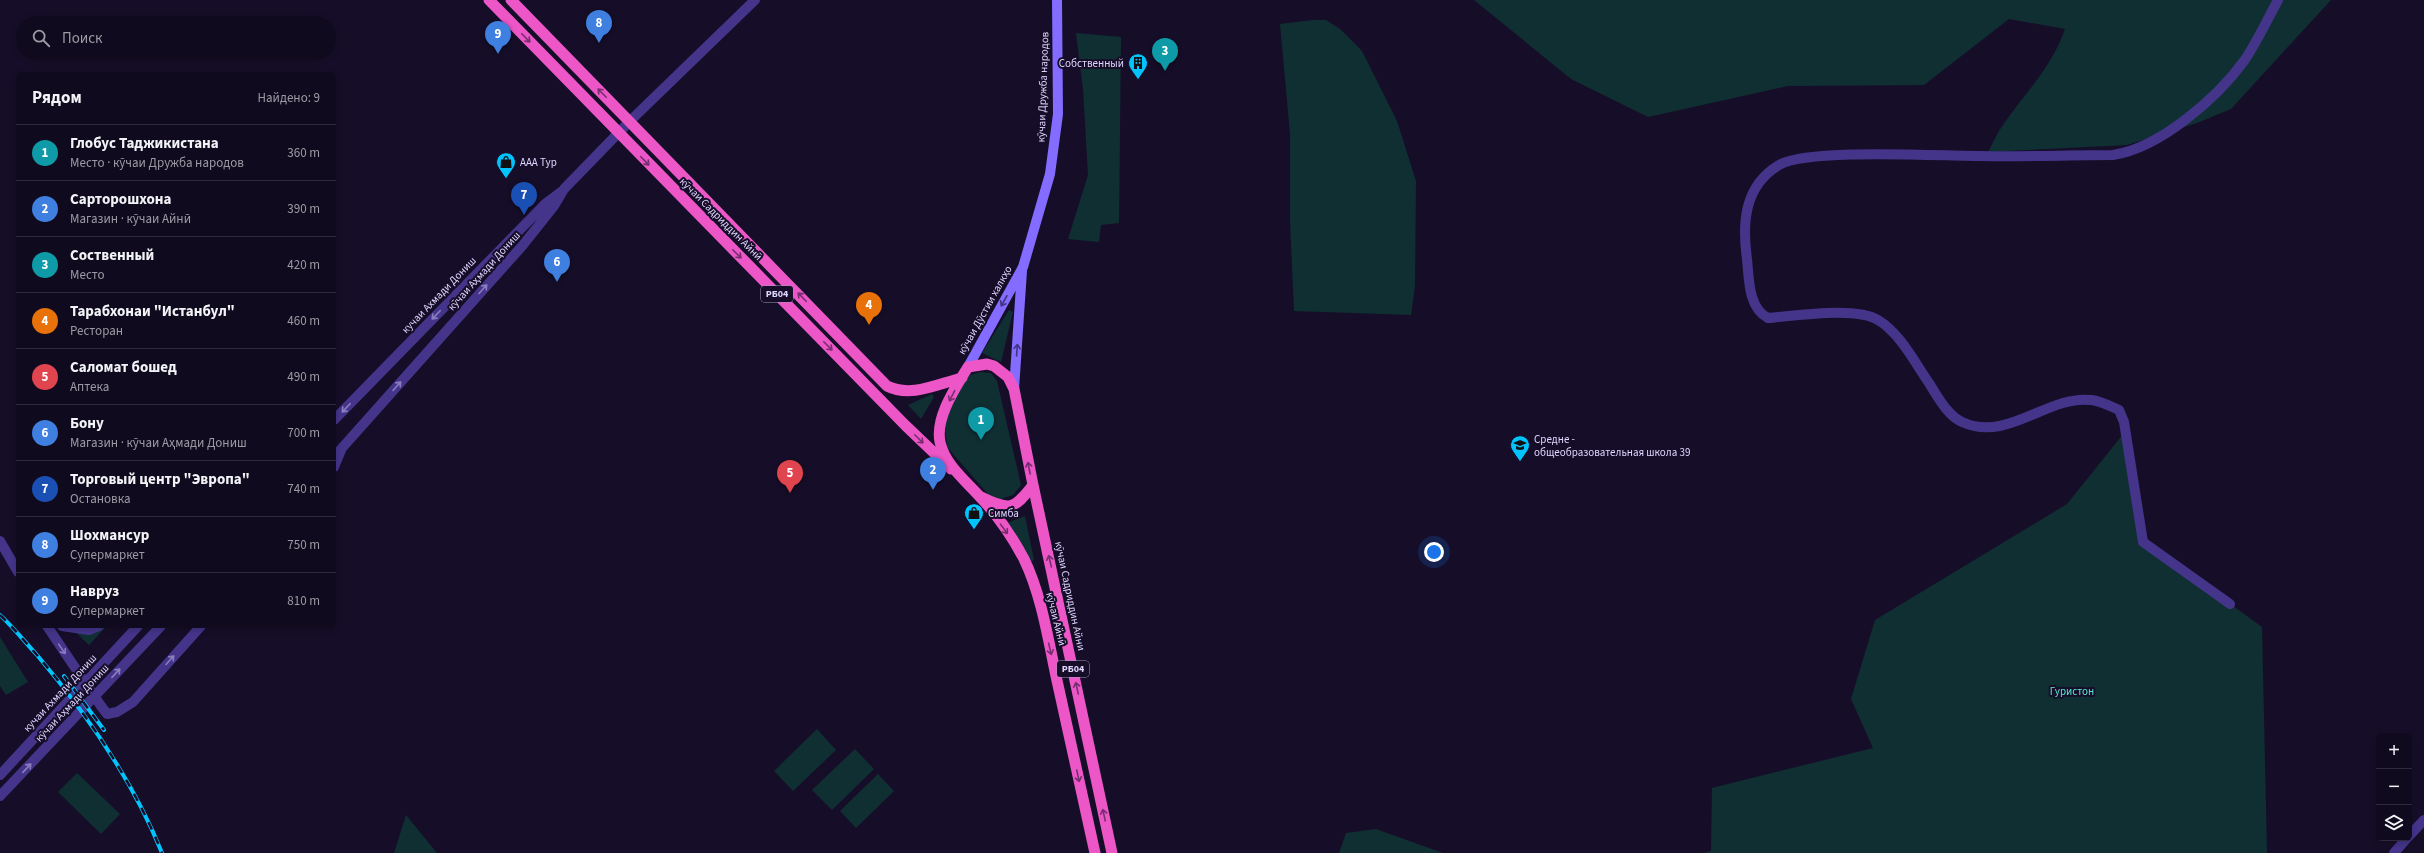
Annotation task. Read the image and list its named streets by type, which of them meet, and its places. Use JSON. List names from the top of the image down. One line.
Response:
{"streets":{"highway":["кӯчаи Садриддин Айнӣ","РБ04","кӯчаи Садриддин Айни","кӯчаи Айнӣ"],"main road":["кӯчаи Дружба народов","кӯчаи Дӯстии халкҳо"],"street":["кӯчаи Аҳмади Дониш","кучаи Ахмади Дониш"]},"crossings":[["кӯчаи Дружба народов","кӯчаи Дӯстии халкҳо"],["кӯчаи Садриддин Айнӣ","кӯчаи Аҳмади Дониш"],["кӯчаи Садриддин Айнӣ","РБ04"],["кӯчаи Аҳмади Дониш","кучаи Ахмади Дониш"],["РБ04","кӯчаи Дӯстии халкҳо"],["РБ04","кӯчаи Садриддин Айни"],["РБ04","кӯчаи Айнӣ"]],"one_way":["кӯчаи Аҳмади Дониш","кучаи Ахмади Дониш","кӯчаи Садриддин Айни","кӯчаи Айнӣ"],"parks":["Гуристон"],"places":{"building":["Собственный"],"shop":["ААА Тур","Симба"],"school or university":["Средне - общеобразовательная школа 39"]},"page":{"pins":["8","9","3","7","6","4","1","2","5"],"search":"Поиск","heading":["Рядом","Найдено: 9"],"list":[{"mark":"1","name":"Глобус Таджикистана","note":"Место · кӯчаи Дружба народов","value":"360 m"},{"mark":"2","name":"Сарторошхона","note":"Магазин · кӯчаи Айнӣ","value":"390 m"},{"mark":"3","name":"Соственный","note":"Место","value":"420 m"},{"mark":"4","name":"Тарабхонаи \"Истанбул\"","note":"Ресторан","value":"460 m"},{"mark":"5","name":"Саломат бошед","note":"Аптека","value":"490 m"},{"mark":"6","name":"Бону","note":"Магазин · кӯчаи Аҳмади Дониш","value":"700 m"},{"mark":"7","name":"Торговый центр \"Эвропа\"","note":"Остановка","value":"740 m"},{"mark":"8","name":"Шохмансур","note":"Супермаркет","value":"750 m"},{"mark":"9","name":"Навруз","note":"Супермаркет","value":"810 m"}],"map_buttons":["+","−"]}}
